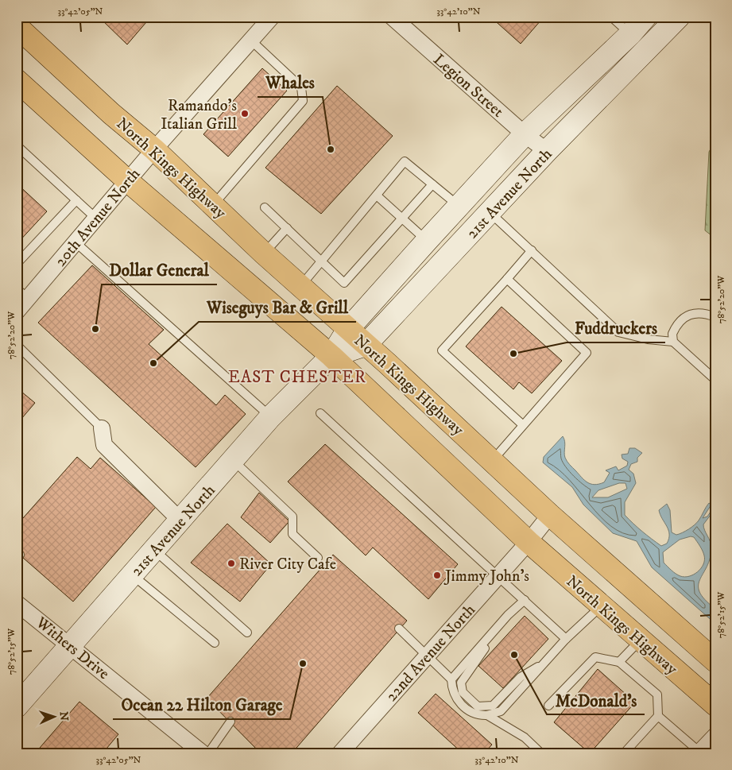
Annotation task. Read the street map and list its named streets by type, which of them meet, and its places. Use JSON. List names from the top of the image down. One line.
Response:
{"streets":{"main road":["North Kings Highway","21st Avenue North"],"street":["Legion Street","20th Avenue North","Withers Drive","22nd Avenue North"]},"crossings":[["Legion Street","21st Avenue North"],["North Kings Highway","21st Avenue North"],["North Kings Highway","20th Avenue North"],["North Kings Highway","22nd Avenue North"],["21st Avenue North","Withers Drive"]],"districts":["EAST CHESTER"],"places":["Ramando's Italian Grill","Whales","Dollar General","Fuddruckers","Wiseguys Bar & Grill","River City Cafe","Jimmy John's","McDonald's","Ocean 22 Hilton Garage"],"north":"right","coordinates":["33°42'05\"N","33°42'10\"N","78°52'20\"W","78°52'15\"W"]}
